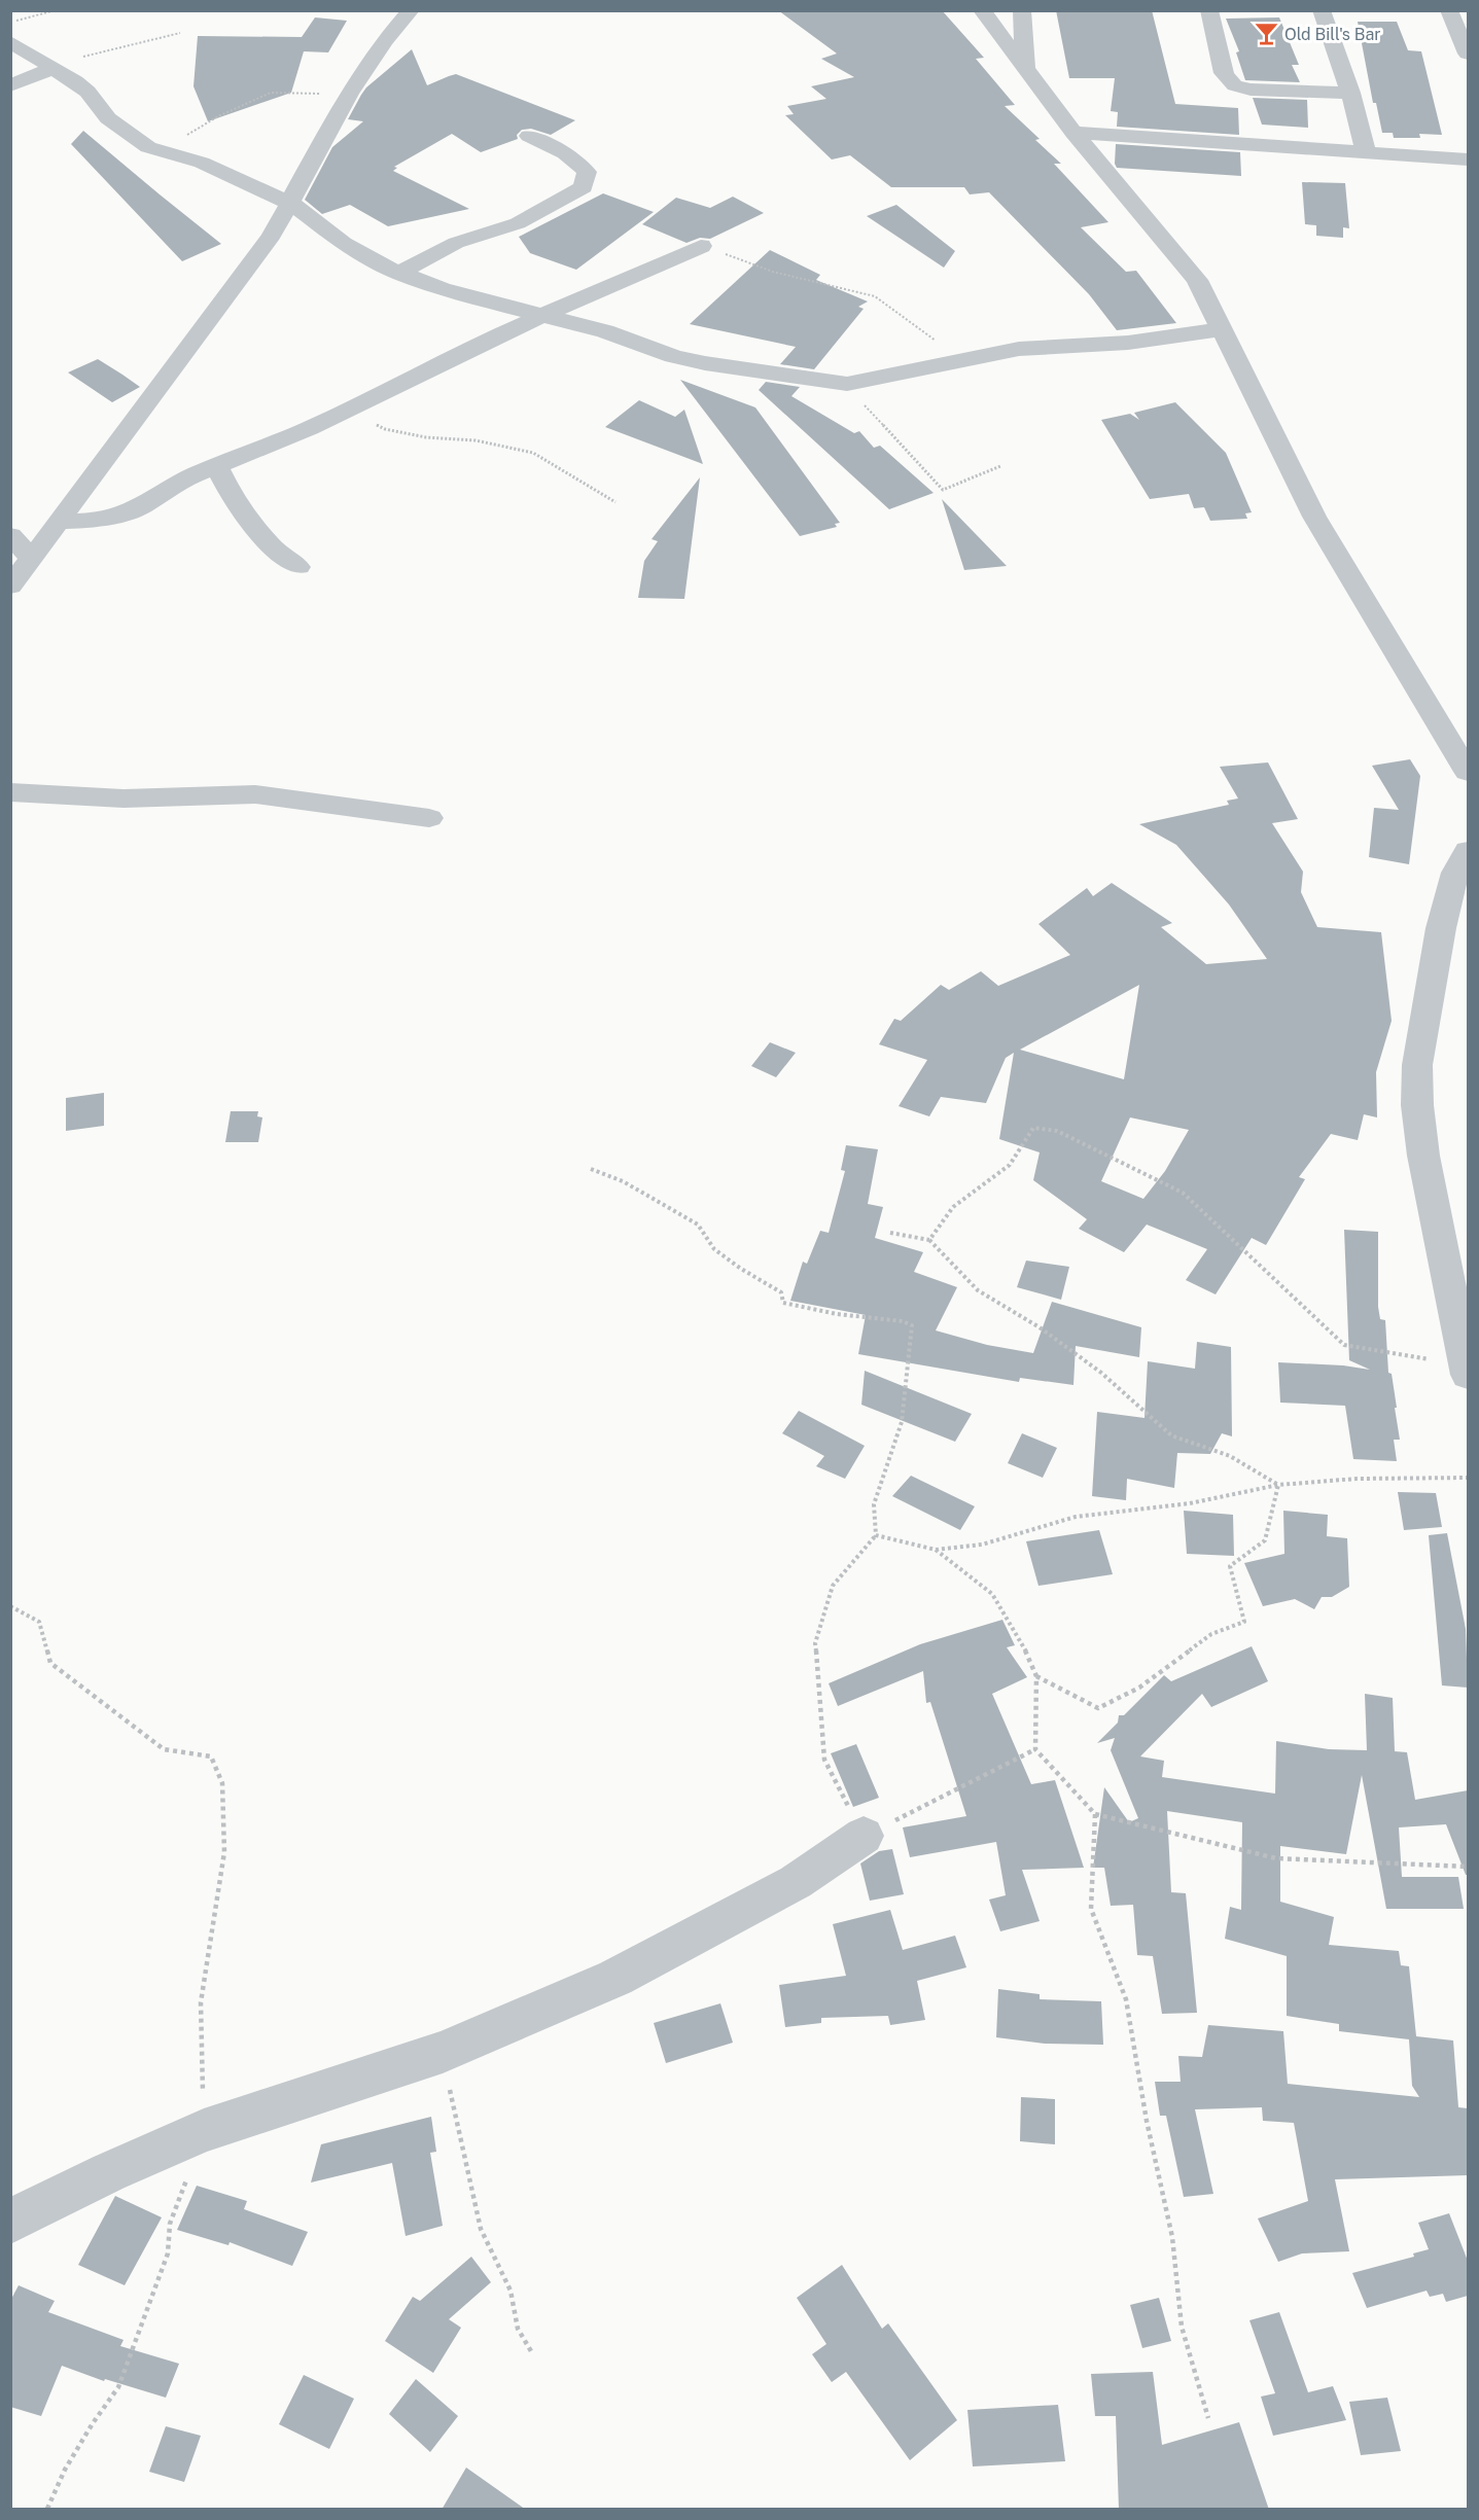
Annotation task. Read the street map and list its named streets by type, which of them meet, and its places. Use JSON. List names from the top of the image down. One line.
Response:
{"places":{"bar":["Old Bill's Bar"]}}
